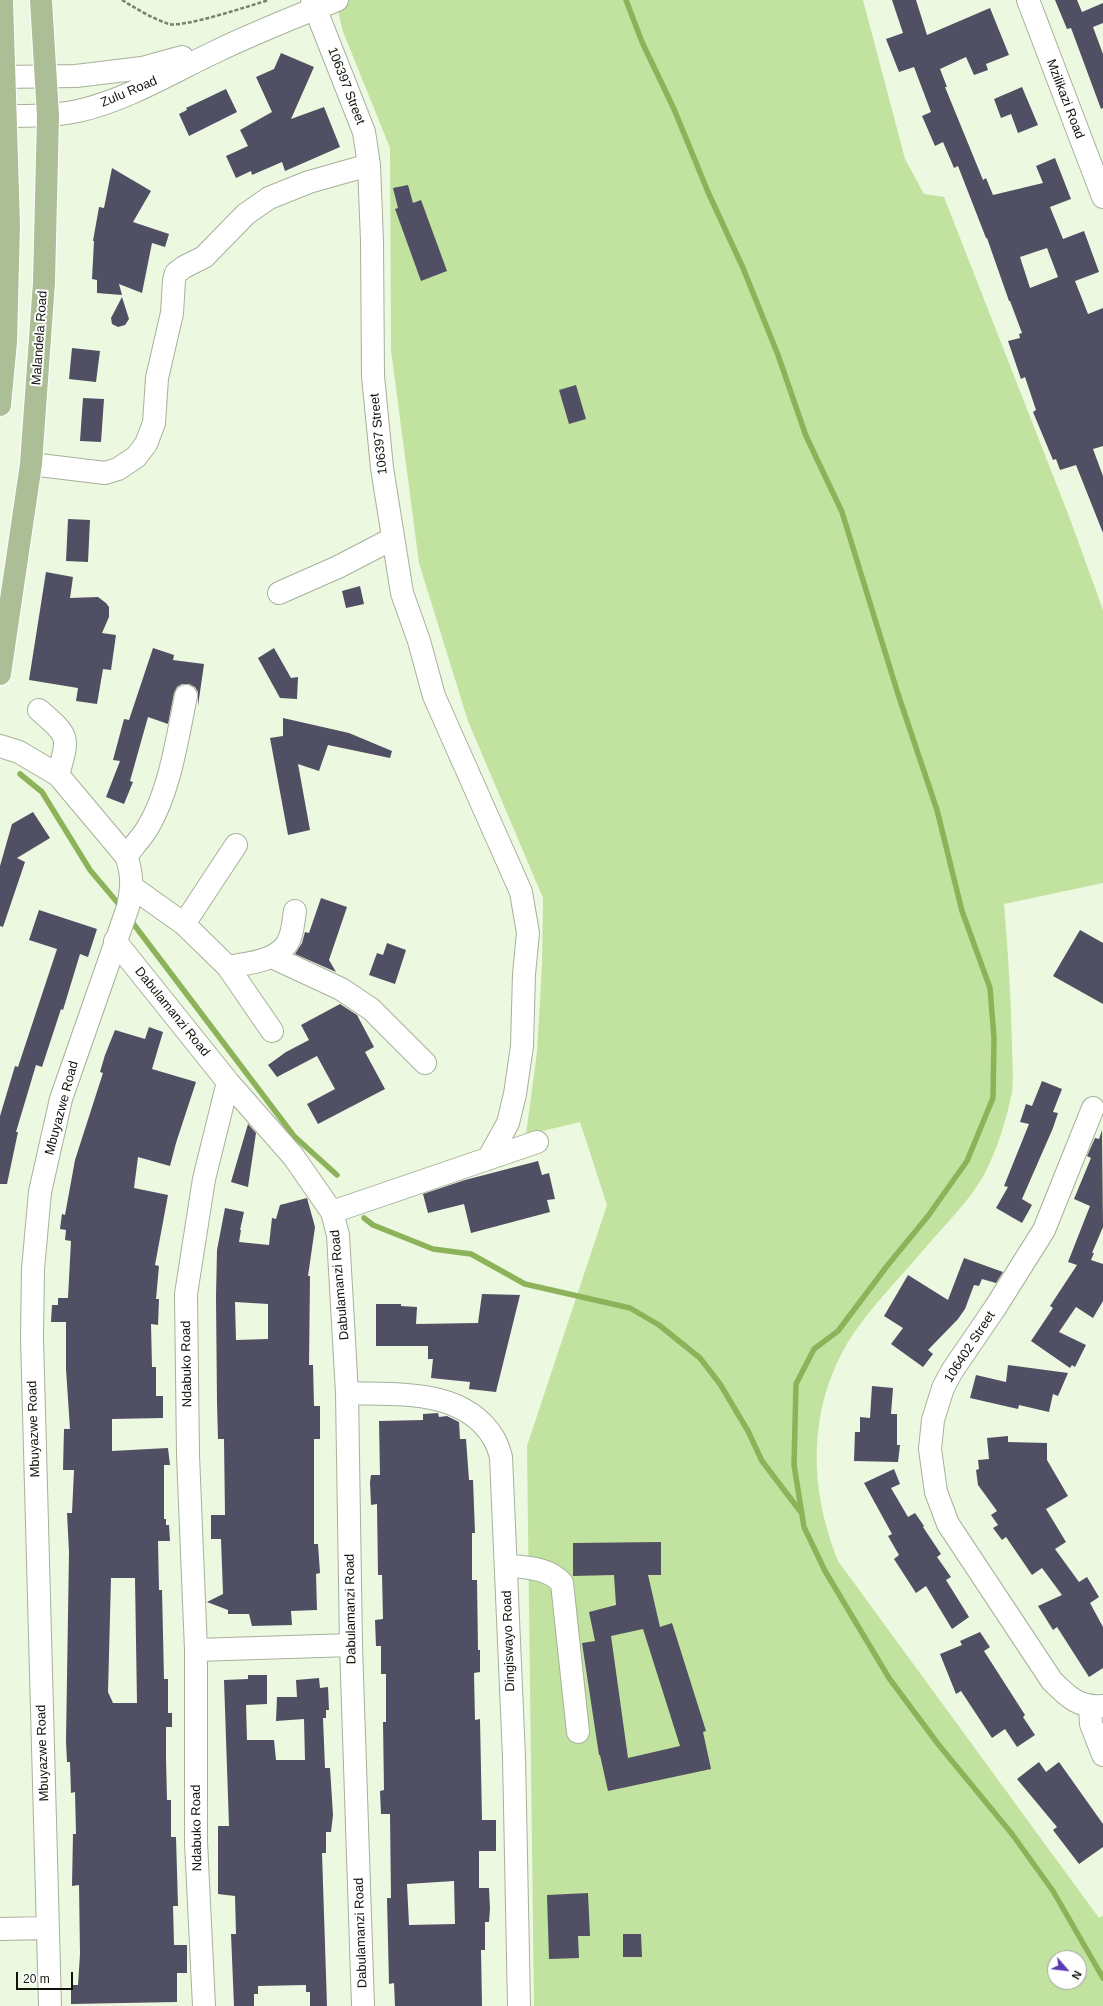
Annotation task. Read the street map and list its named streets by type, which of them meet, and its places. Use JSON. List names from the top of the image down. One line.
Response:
{"streets":{"main road":["Malandela Road"],"street":["106397 Street","Zulu Road","Mzilikazi Road","Dabulamanzi Road","Mbuyazwe Road","106402 Street","Ndabuko Road","Dingiswayo Road"]},"crossings":[["106397 Street","Zulu Road"],["106397 Street","Dabulamanzi Road"],["Zulu Road","Malandela Road"],["Dabulamanzi Road","Mbuyazwe Road"],["Dabulamanzi Road","Ndabuko Road"],["Dabulamanzi Road","Dingiswayo Road"]],"scale_bar":"20 m","north":"bottom right"}
